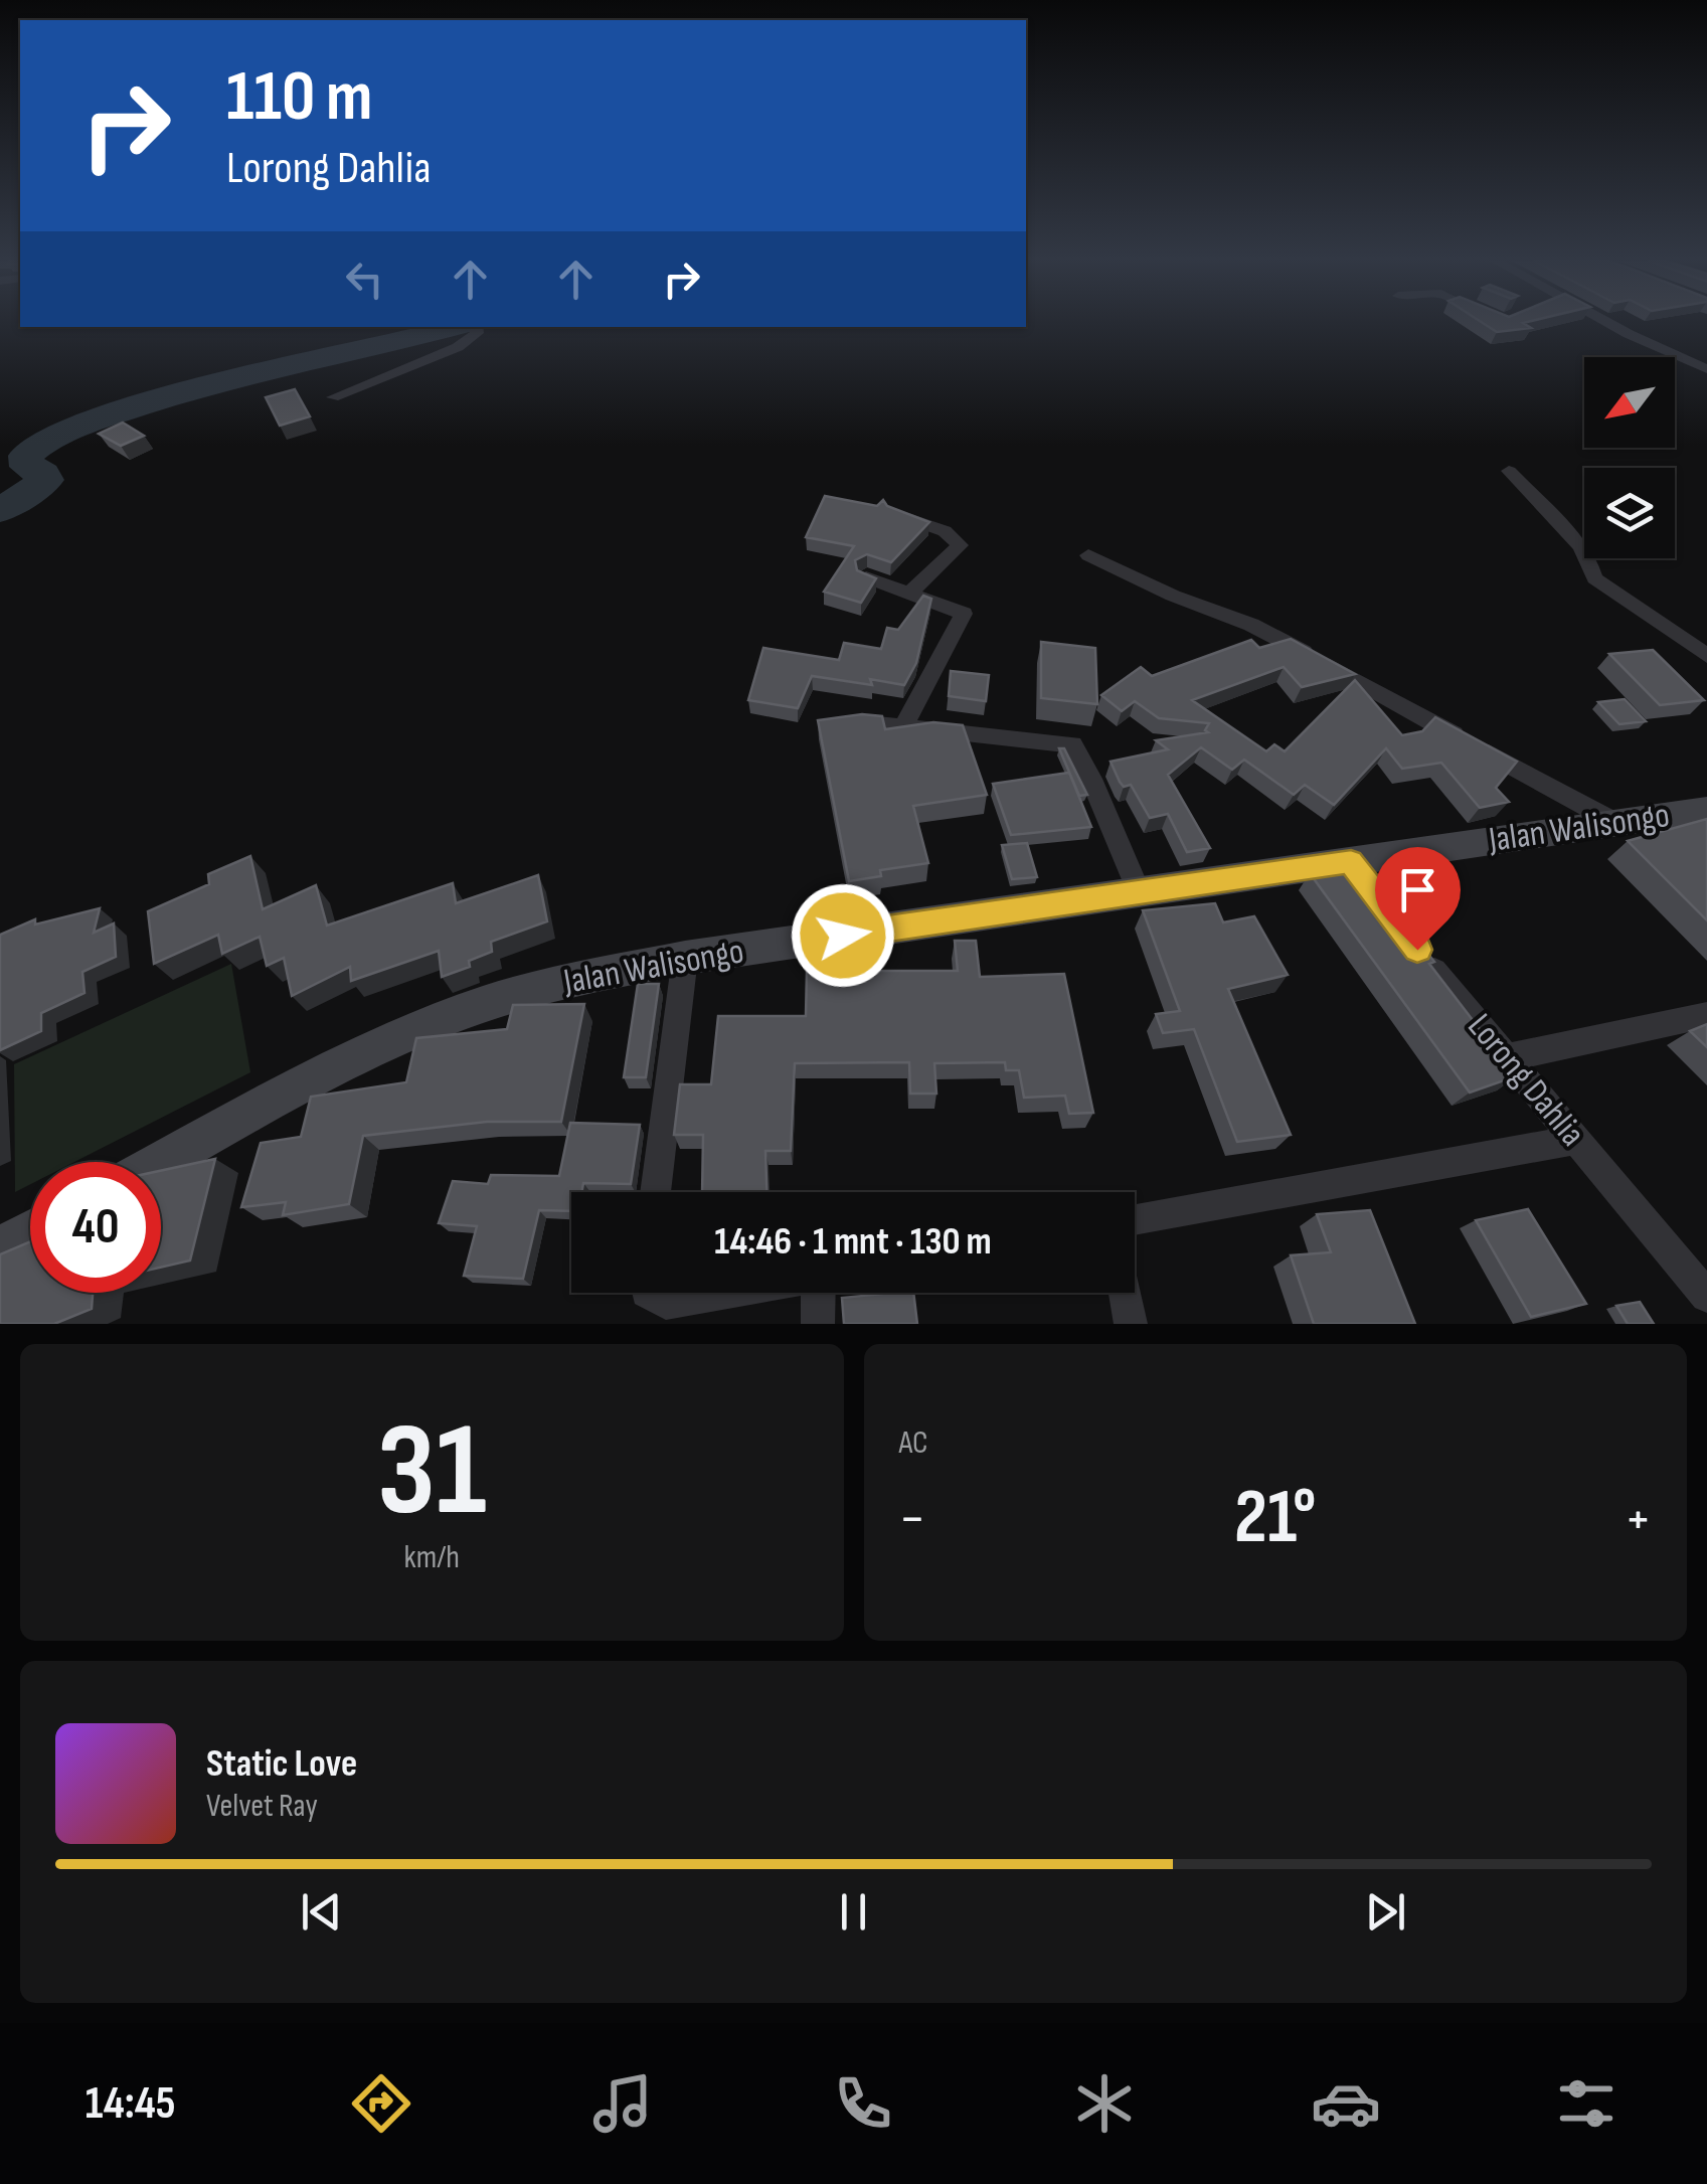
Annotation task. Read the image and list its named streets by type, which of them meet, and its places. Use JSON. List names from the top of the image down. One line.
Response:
{"streets":{"street":["Jalan Walisongo","Lorong Dahlia"]},"north":"bottom left","page":{"turn":["110 m","Lorong Dahlia"],"limit":"40","trip":"14:46 · 1 mnt · 130 m","tile":[["31","km/h"],"AC"],"heat":["−","21°","+"],"song":["Static Love","Velvet Ray"],"tabs":"14:45"}}
